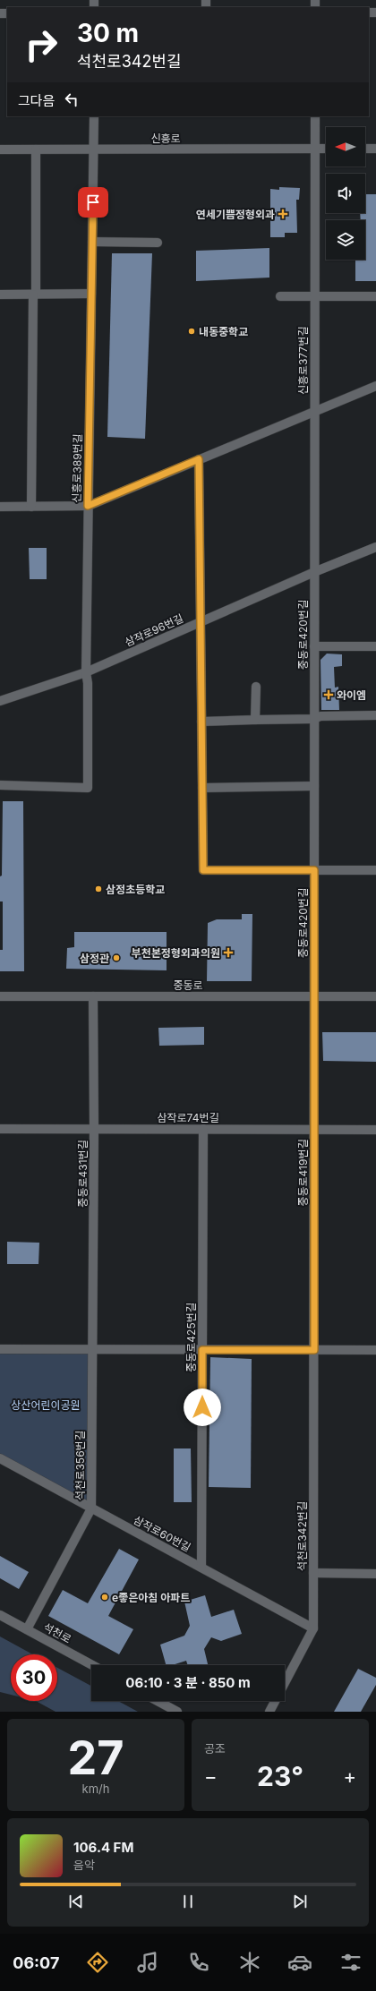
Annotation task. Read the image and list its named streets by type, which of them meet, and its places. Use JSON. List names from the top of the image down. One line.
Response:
{"streets":{"street":["신흥로","신흥로377번길","신흥로389번길","삼작로96번길","중동로420번길","중동로","삼작로74번길","중동로419번길","중동로431번길","중동로425번길","석천로356번길","삼작로60번길","석천로342번길","석천로"]},"crossings":[["신흥로","신흥로377번길"],["신흥로","신흥로389번길"],["신흥로377번길","삼작로96번길"],["신흥로377번길","중동로420번길"],["신흥로389번길","삼작로96번길"],["삼작로96번길","중동로420번길"],["중동로420번길","중동로"],["중동로420번길","중동로419번길"],["중동로","중동로419번길"],["중동로","중동로431번길"],["삼작로74번길","중동로419번길"],["삼작로74번길","중동로431번길"],["삼작로74번길","중동로425번길"],["중동로419번길","석천로342번길"],["중동로431번길","석천로356번길"],["중동로425번길","삼작로60번길"],["석천로356번길","삼작로60번길"],["석천로356번길","석천로"],["삼작로60번길","석천로342번길"]],"parks":["상산어린이공원"],"places":{"health":["연세기쁨정형외과","와이엠","부천본정형외과의원"],"other":["내동중학교","삼정초등학교","삼정관","e좋은아침 아파트"]},"north":"left","page":{"turn":["30 m","석천로342번길"],"then":"그다음","limit":"30","trip":"06:10 · 3 분 · 850 m","tile":[["27","km/h"],"공조"],"heat":["−","23°","+"],"song":["106.4 FM","음악"],"tabs":"06:07"}}
